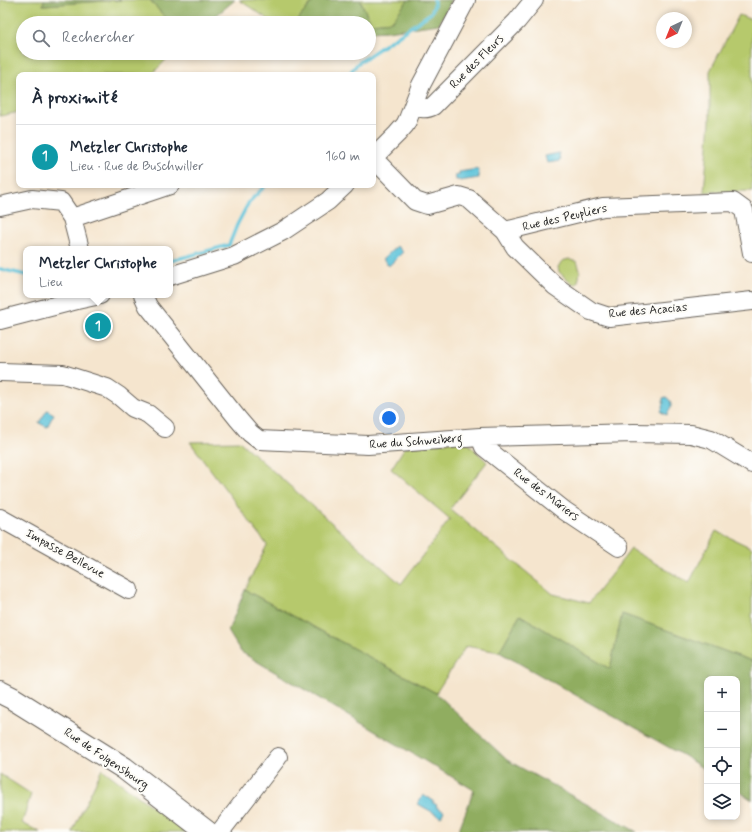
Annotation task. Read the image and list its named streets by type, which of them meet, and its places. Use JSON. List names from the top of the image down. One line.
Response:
{"streets":{"main road":["Rue de Folgensbourg"],"street":["Rue des Fleurs","Rue des Peupliers","Rue des Acacias","Rue du Schweiberg","Rue des Mûriers","Impasse Bellevue"]},"crossings":[["Rue des Peupliers","Rue des Acacias"],["Rue du Schweiberg","Rue des Mûriers"]],"north":"bottom left","page":{"search":"Rechercher","heading":"À proximité","list":[{"mark":"1","name":"Metzler Christophe","note":"Lieu · Rue de Buschwiller","value":"160 m"}],"popup":["Metzler Christophe","Lieu"],"pins":"1","map_buttons":["+","−"]}}
